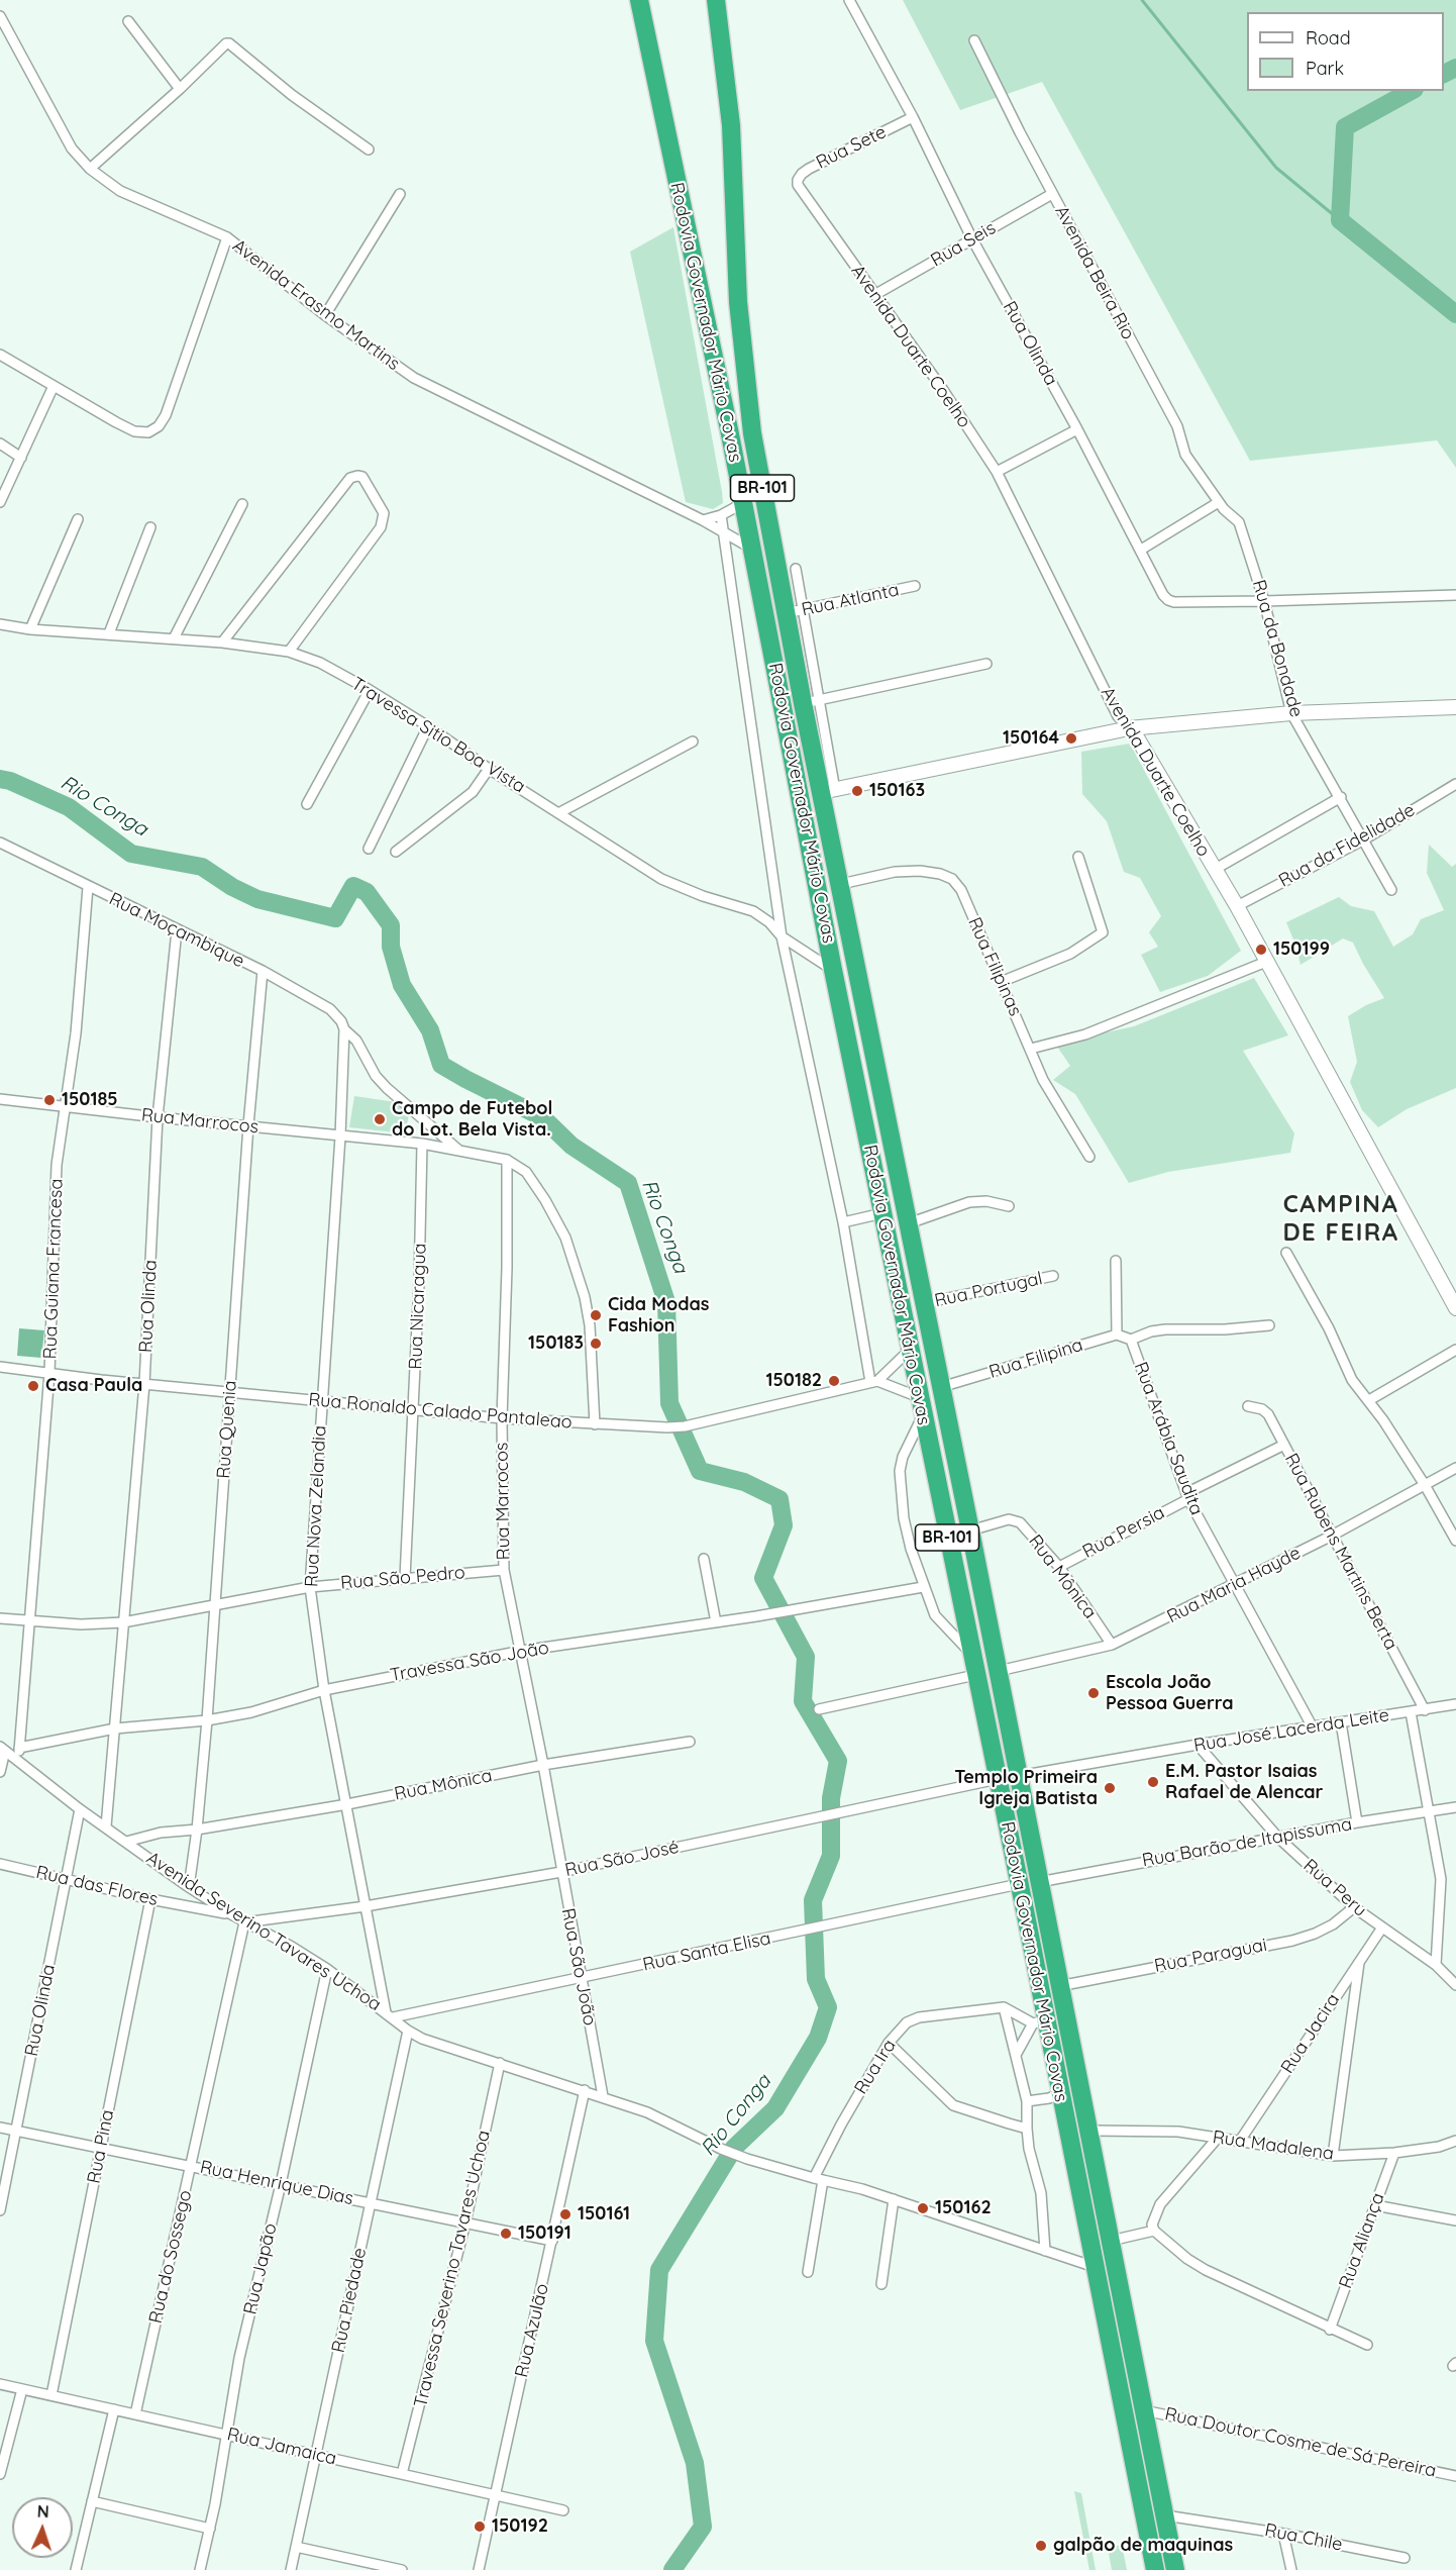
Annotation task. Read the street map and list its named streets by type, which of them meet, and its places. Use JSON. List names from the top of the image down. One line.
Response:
{"streets":{"highway":["Rodovia Governador Mário Covas","BR-101"],"main road":["Avenida Duarte Coelho"],"street":["Rua Sete","Rua Seis","Avenida Beira Rio","Avenida Erasmo Martins","Rua Olinda","Rua Atlanta","Rua da Bondade","Travessa Sitio Boa Vista","Rua da Fidelidade","Rua Moçambique","Rua Filipinas","Rua Marrocos","Rua Guiana Francesa","Rua Portugal","Rua Nicaragua","Rua Filipina","Rua Ronaldo Calado Pantaleao","Rua Quenia","Rua Arábia Saudita","Rua Nova Zelandia","Rua Persia","Rua Rubens Martins Berta","Rua Mônica","Rua São Pedro","Rua Maria Hayde","Travessa São João","Rua José Lacerda Leite","Rua Barão de Itapissuma","Rua São José","Rua das Flores","Rua Peru","Avenida Severino Tavares Uchoa","Rua Santa Elisa","Rua Paraguai","Rua São João","Rua Jacira","Rua Ira","Rua Madalena","Rua Pina","Rua Henrique Dias","Rua Aliança","Rua do Sossego","Rua Japão","Travessa Severino Tavares Uchoa","Rua Piedade","Rua Azulão","Rua Doutor Cosme de Sá Pereira","Rua Jamaica","Rua Chile"]},"crossings":[["Rua Sete","Rua Olinda"],["Rua Sete","Avenida Duarte Coelho"],["Rua Seis","Avenida Beira Rio"],["Rua Seis","Rua Olinda"],["Rua Seis","Avenida Duarte Coelho"],["Avenida Beira Rio","Rua da Bondade"],["Avenida Erasmo Martins","Rodovia Governador Mário Covas"],["Rodovia Governador Mário Covas","Rua Atlanta"],["Rodovia Governador Mário Covas","Travessa Sitio Boa Vista"],["Rodovia Governador Mário Covas","Rua Filipinas"],["Rodovia Governador Mário Covas","Rua Portugal"],["Rodovia Governador Mário Covas","Rua Filipina"],["Rodovia Governador Mário Covas","Rua Mônica"],["Rodovia Governador Mário Covas","Rua Maria Hayde"],["Rodovia Governador Mário Covas","Rua José Lacerda Leite"],["Rodovia Governador Mário Covas","Rua Barão de Itapissuma"],["Rodovia Governador Mário Covas","Rua São José"],["Rodovia Governador Mário Covas","Avenida Severino Tavares Uchoa"],["Rodovia Governador Mário Covas","Rua Santa Elisa"],["Rodovia Governador Mário Covas","Rua Paraguai"],["Rodovia Governador Mário Covas","Rua Madalena"],["Rodovia Governador Mário Covas","Rua Doutor Cosme de Sá Pereira"],["Rodovia Governador Mário Covas","Rua Chile"],["Rua Olinda","Rua da Bondade"],["Rua Olinda","Rua Moçambique"],["Rua Olinda","Rua Marrocos"],["Rua Olinda","Rua Ronaldo Calado Pantaleao"],["Rua Olinda","Rua São Pedro"],["Rua Olinda","Travessa São João"],["Rua Olinda","Rua das Flores"],["Rua Olinda","Avenida Severino Tavares Uchoa"],["Rua Olinda","Rua Henrique Dias"],["Avenida Duarte Coelho","Rua da Fidelidade"],["Rua da Bondade","Rua da Fidelidade"],["Rua Moçambique","Rua Marrocos"],["Rua Moçambique","Rua Guiana Francesa"],["Rua Moçambique","Rua Quenia"],["Rua Moçambique","Rua Nova Zelandia"],["Rua Marrocos","Rua Guiana Francesa"],["Rua Marrocos","Rua Nicaragua"],["Rua Marrocos","Rua Ronaldo Calado Pantaleao"],["Rua Marrocos","Rua Quenia"],["Rua Marrocos","Rua Nova Zelandia"],["Rua Marrocos","Rua Mônica"],["Rua Marrocos","Rua São Pedro"],["Rua Marrocos","Travessa São João"],["Rua Marrocos","Rua São João"],["Rua Guiana Francesa","Rua Ronaldo Calado Pantaleao"],["Rua Guiana Francesa","Rua São Pedro"],["Rua Guiana Francesa","Travessa São João"],["Rua Guiana Francesa","Avenida Severino Tavares Uchoa"],["Rua Nicaragua","Rua Ronaldo Calado Pantaleao"],["Rua Nicaragua","Rua São Pedro"],["Rua Ronaldo Calado Pantaleao","Rua Quenia"],["Rua Ronaldo Calado Pantaleao","Rua Nova Zelandia"],["Rua Quenia","Rua Mônica"],["Rua Quenia","Rua São Pedro"],["Rua Quenia","Travessa São João"],["Rua Quenia","Avenida Severino Tavares Uchoa"],["Rua Arábia Saudita","Rua Persia"],["Rua Arábia Saudita","Rua Maria Hayde"],["Rua Arábia Saudita","Rua José Lacerda Leite"],["Rua Nova Zelandia","Rua Mônica"],["Rua Nova Zelandia","Rua São Pedro"],["Rua Nova Zelandia","Travessa São João"],["Rua Nova Zelandia","Rua São José"],["Rua Nova Zelandia","Avenida Severino Tavares Uchoa"],["Rua Nova Zelandia","Rua Santa Elisa"],["Rua Persia","Rua Rubens Martins Berta"],["Rua Persia","Rua Mônica"],["Rua Rubens Martins Berta","Rua Maria Hayde"],["Rua Rubens Martins Berta","Rua José Lacerda Leite"],["Rua Mônica","Rua Maria Hayde"],["Rua Mônica","Avenida Severino Tavares Uchoa"],["Rua Mônica","Rua São João"],["Rua José Lacerda Leite","Rua Peru"],["Rua Barão de Itapissuma","Rua Peru"],["Rua São José","Avenida Severino Tavares Uchoa"],["Rua São José","Rua São João"],["Rua São José","Rua do Sossego"],["Rua das Flores","Avenida Severino Tavares Uchoa"],["Rua das Flores","Rua Pina"],["Rua Peru","Rua Paraguai"],["Rua Peru","Rua Jacira"],["Avenida Severino Tavares Uchoa","Rua Santa Elisa"],["Avenida Severino Tavares Uchoa","Rua São João"],["Avenida Severino Tavares Uchoa","Rua Ira"],["Avenida Severino Tavares Uchoa","Rua do Sossego"],["Avenida Severino Tavares Uchoa","Rua Japão"],["Avenida Severino Tavares Uchoa","Travessa Severino Tavares Uchoa"],["Avenida Severino Tavares Uchoa","Rua Piedade"],["Avenida Severino Tavares Uchoa","Rua Azulão"],["Rua Santa Elisa","Rua São João"],["Rua Jacira","Rua Madalena"],["Rua Madalena","Rua Aliança"],["Rua Pina","Rua Henrique Dias"],["Rua Pina","Rua Jamaica"],["Rua Henrique Dias","Rua do Sossego"],["Rua Henrique Dias","Rua Japão"],["Rua Henrique Dias","Travessa Severino Tavares Uchoa"],["Rua Henrique Dias","Rua Piedade"],["Rua Henrique Dias","Rua Azulão"],["Rua do Sossego","Rua Jamaica"],["Rua Japão","Rua Jamaica"],["Travessa Severino Tavares Uchoa","Rua Jamaica"],["Rua Piedade","Rua Jamaica"],["Rua Azulão","Rua Jamaica"]],"districts":["CAMPINA DE FEIRA"],"water":["Rio Conga"],"places":["150164","150163","150199","150185","Campo de Futebol do Lot. Bela Vista.","Cida Modas Fashion","150183","150182","Casa Paula","Escola João Pessoa Guerra","E.M. Pastor Isaias Rafael de Alencar","Templo Primeira Igreja Batista","150162","150161","150191","150192","galpão de maquinas"],"legend":["Road","Park"],"north":"top"}
